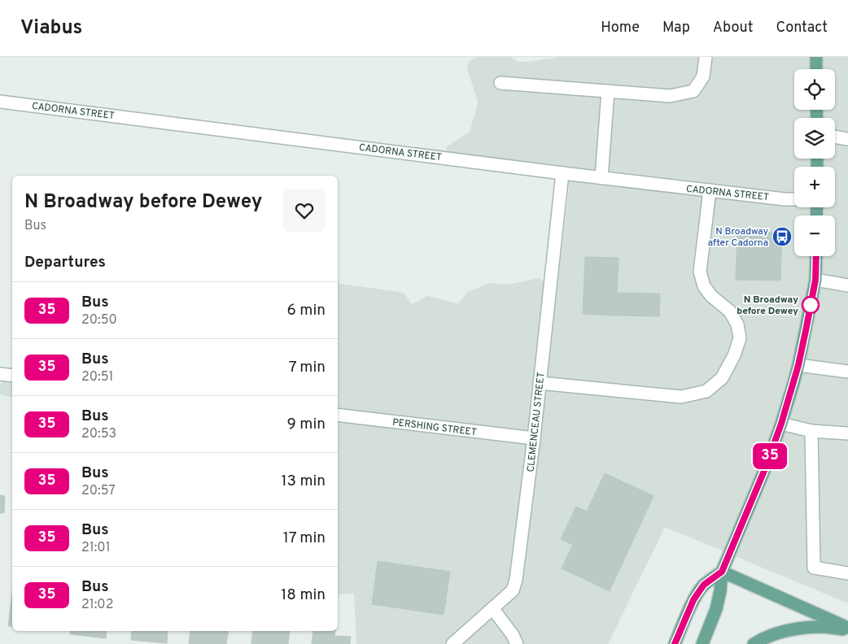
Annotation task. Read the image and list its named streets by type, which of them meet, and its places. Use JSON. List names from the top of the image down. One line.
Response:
{"streets":{"street":["CADORNA STREET","CLEMENCEAU STREET","PERSHING STREET"]},"crossings":[["CADORNA STREET","CLEMENCEAU STREET"],["CLEMENCEAU STREET","PERSHING STREET"]],"places":{"bus stop":["N Broadway after Cadorna"],"other":["N Broadway before Dewey"]},"lines":["bus line 35"],"page":{"header":"Viabus","nav":["Home","Map","About","Contact"],"on_map":"35","map_buttons":["+","−"],"heading":[["N Broadway before Dewey","Bus"],"Departures"],"list":[{"mark":"35","name":"Bus","note":"20:50","value":"6 min"},{"mark":"35","name":"Bus","note":"20:51","value":"7 min"},{"mark":"35","name":"Bus","note":"20:53","value":"9 min"},{"mark":"35","name":"Bus","note":"20:57","value":"13 min"},{"mark":"35","name":"Bus","note":"21:01","value":"17 min"},{"mark":"35","name":"Bus","note":"21:02","value":"18 min"}]}}
